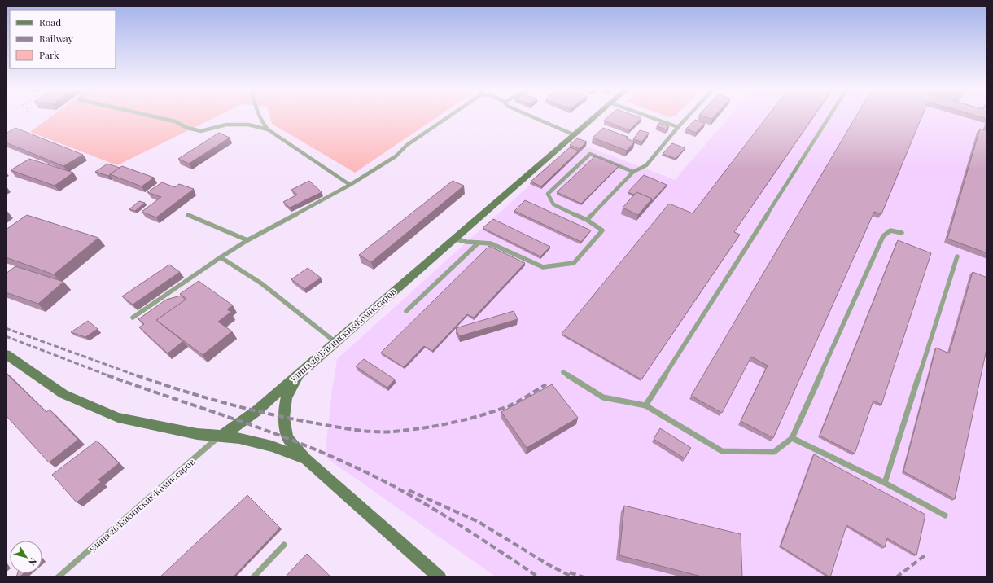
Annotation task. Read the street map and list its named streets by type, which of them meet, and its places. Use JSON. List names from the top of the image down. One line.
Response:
{"streets":{"main road":["улица 26 Бакинских Комиссаров"]},"legend":["Road","Railway","Park"],"north":"bottom right"}
